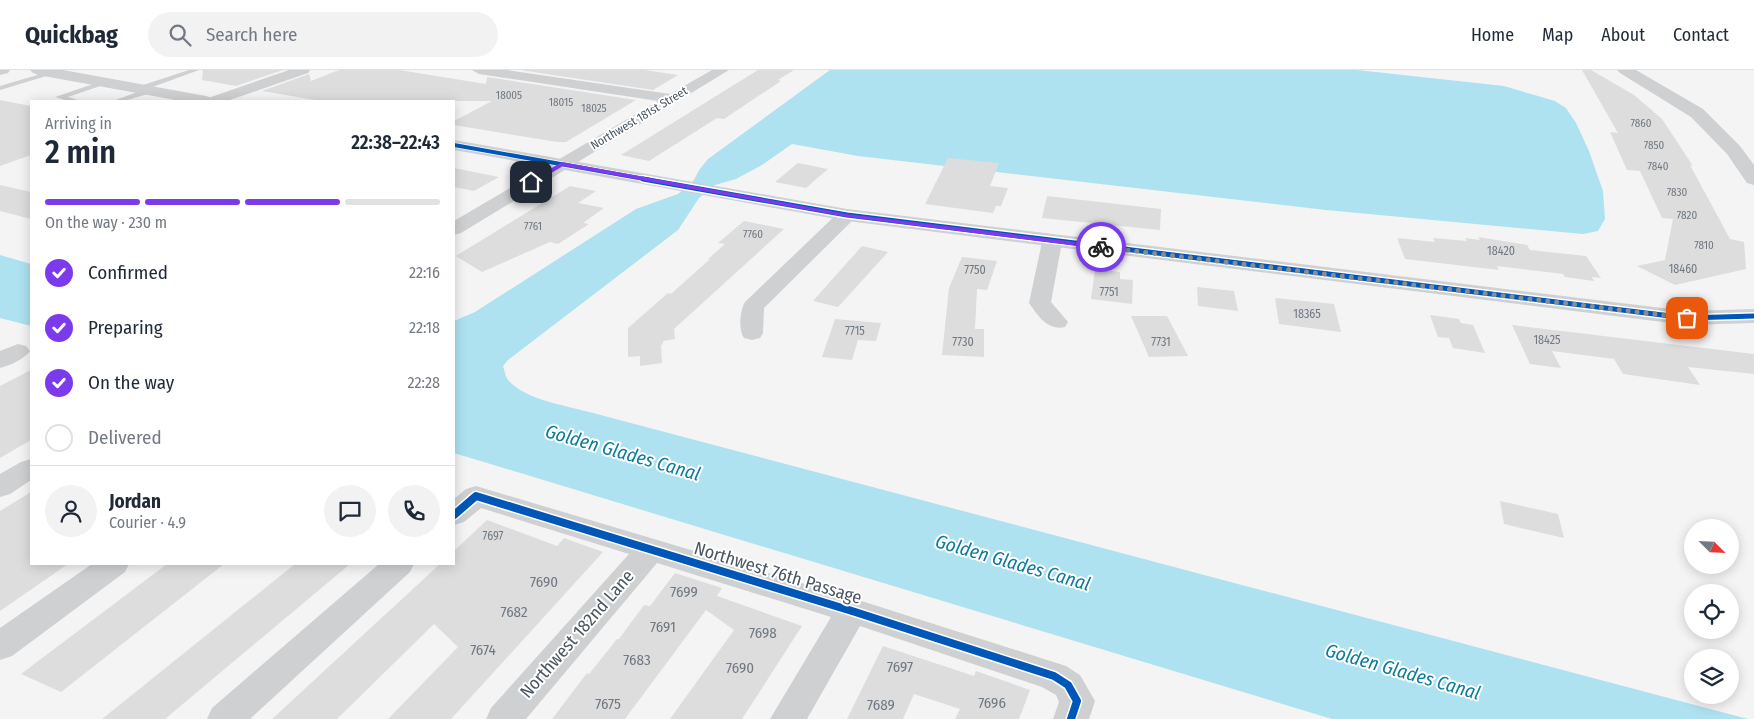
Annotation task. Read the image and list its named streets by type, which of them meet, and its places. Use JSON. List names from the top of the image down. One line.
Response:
{"streets":{"street":["Northwest 181st Street","Northwest 76th Passage","Northwest 182nd Lane"]},"crossings":[["Northwest 76th Passage","Northwest 182nd Lane"]],"water":["Golden Glades Canal"],"house_numbers":["18005","18015","18025","7860","7850","7840","7830","7820","7761","7760","7810","18420","18460","7750","7751","18365","7715","18425","7730","7731","7697","7690","7699","7682","7691","7698","7674","7683","7697","7690","7696","7675","7689"],"north":"bottom right","page":{"header":"Quickbag","search":"Search here","nav":["Home","Map","About","Contact"],"heading":["2 min","Arriving in","22:38–22:43"],"panel":["Jordan","Courier · 4.9"],"bar":"On the way · 230 m","list":[["Confirmed","22:16"],["Preparing","22:18"],["On the way","22:28"],"Delivered"]}}
